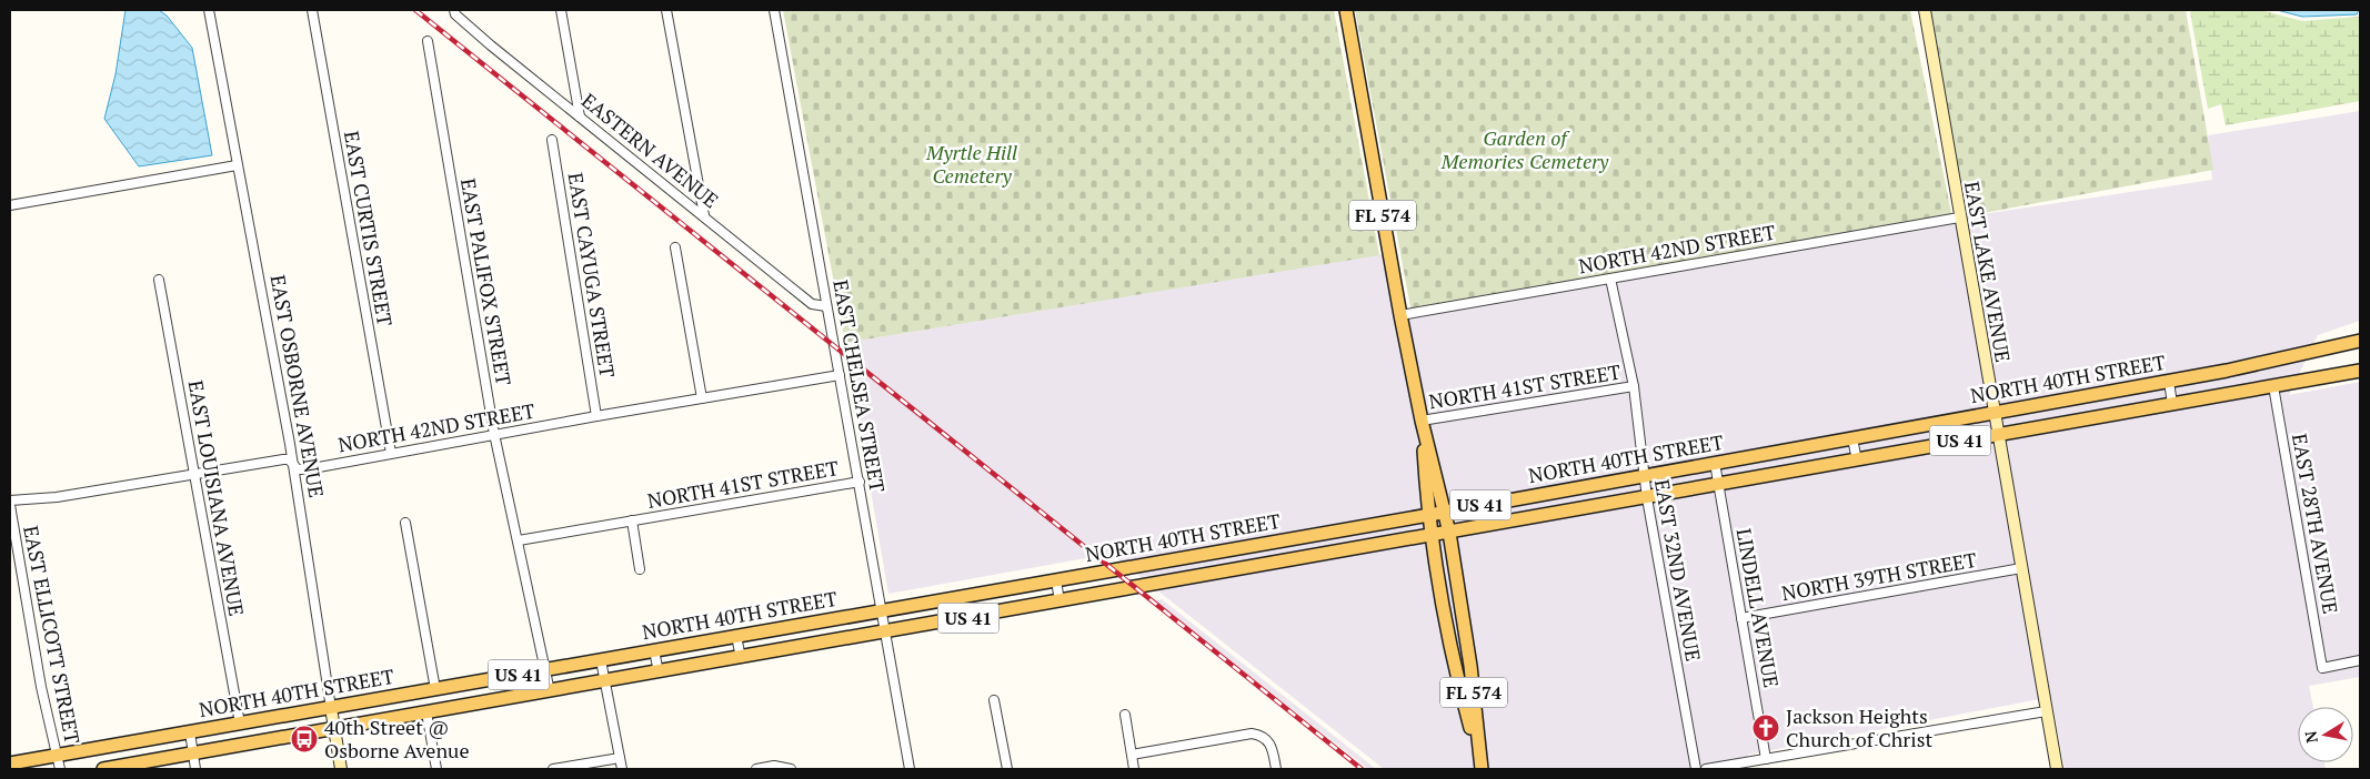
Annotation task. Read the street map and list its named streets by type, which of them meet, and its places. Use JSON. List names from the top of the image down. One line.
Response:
{"streets":{"main road":["FL 574","NORTH 40TH STREET","US 41"],"street":["EASTERN AVENUE","EAST CURTIS STREET","NORTH 42ND STREET","EAST LAKE AVENUE","EAST CAYUGA STREET","EAST PALIFOX STREET","EAST OSBORNE AVENUE","EAST CHELSEA STREET","NORTH 41ST STREET","EAST LOUISIANA AVENUE","EAST 28TH AVENUE","EAST 32ND AVENUE","NORTH 39TH STREET","LINDELL AVENUE","EAST ELLICOTT STREET"]},"crossings":[["EASTERN AVENUE","EAST CHELSEA STREET"],["FL 574","NORTH 42ND STREET"],["FL 574","NORTH 40TH STREET"],["FL 574","NORTH 41ST STREET"],["EAST CURTIS STREET","NORTH 42ND STREET"],["NORTH 42ND STREET","EAST LAKE AVENUE"],["NORTH 42ND STREET","EAST CAYUGA STREET"],["NORTH 42ND STREET","EAST PALIFOX STREET"],["NORTH 42ND STREET","EAST OSBORNE AVENUE"],["NORTH 42ND STREET","EAST CHELSEA STREET"],["NORTH 42ND STREET","EAST LOUISIANA AVENUE"],["NORTH 42ND STREET","EAST 32ND AVENUE"],["EAST LAKE AVENUE","NORTH 40TH STREET"],["EAST LAKE AVENUE","NORTH 39TH STREET"],["EAST PALIFOX STREET","NORTH 40TH STREET"],["EAST PALIFOX STREET","NORTH 41ST STREET"],["NORTH 40TH STREET","EAST OSBORNE AVENUE"],["NORTH 40TH STREET","EAST CHELSEA STREET"],["NORTH 40TH STREET","EAST LOUISIANA AVENUE"],["NORTH 40TH STREET","EAST 28TH AVENUE"],["NORTH 40TH STREET","EAST 32ND AVENUE"],["NORTH 40TH STREET","LINDELL AVENUE"],["NORTH 40TH STREET","EAST ELLICOTT STREET"],["EAST CHELSEA STREET","NORTH 41ST STREET"],["NORTH 41ST STREET","EAST 32ND AVENUE"],["NORTH 39TH STREET","LINDELL AVENUE"]],"parks":["Garden of Memories Cemetery","Myrtle Hill Cemetery"],"places":{"church":["Jackson Heights Church of Christ"],"bus stop":["40th Street @ Osborne Avenue"]},"north":"left"}
